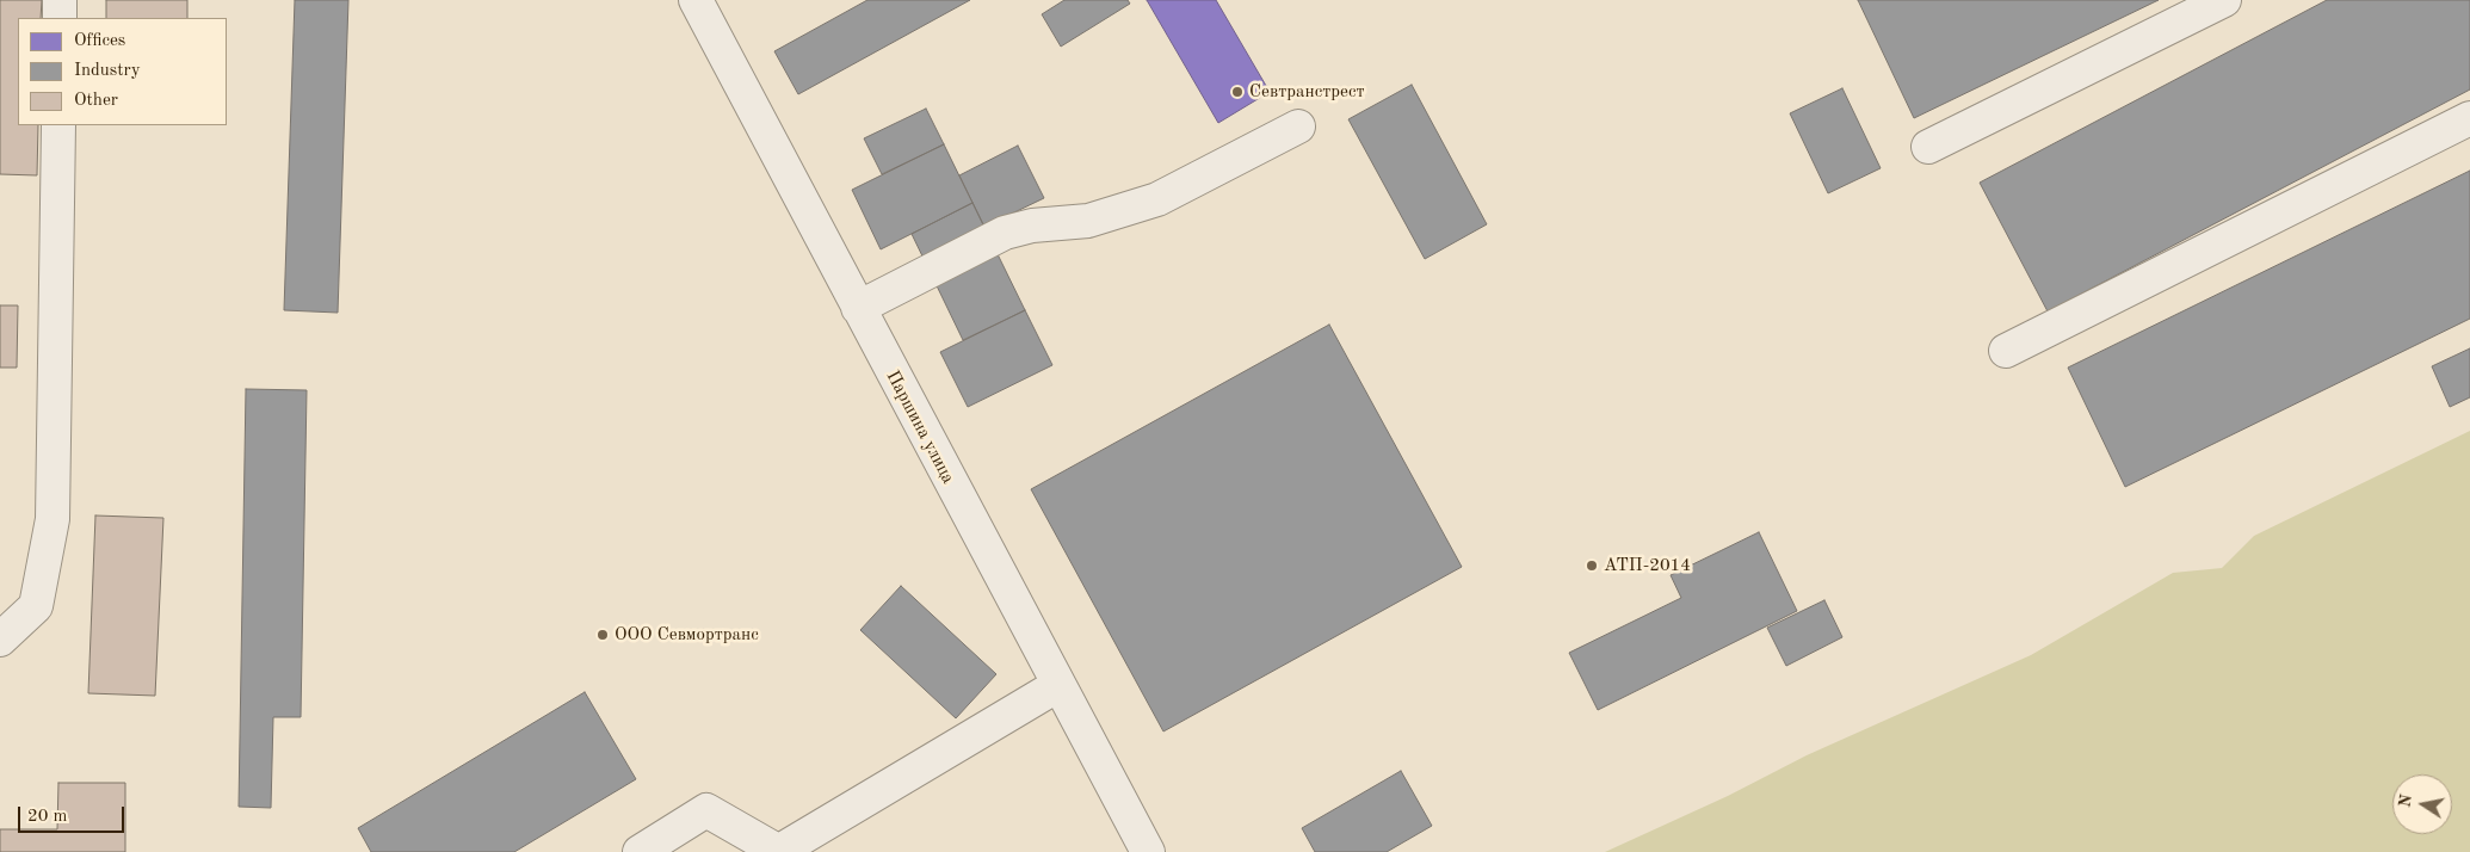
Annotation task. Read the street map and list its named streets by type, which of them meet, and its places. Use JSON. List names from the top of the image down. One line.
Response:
{"streets":{"street":["Паршина улица"]},"places":["Севтранстрест","АТП-2014","ООО Севмортранс"],"legend":["Offices","Industry","Other"],"scale_bar":"20 m","north":"left"}
